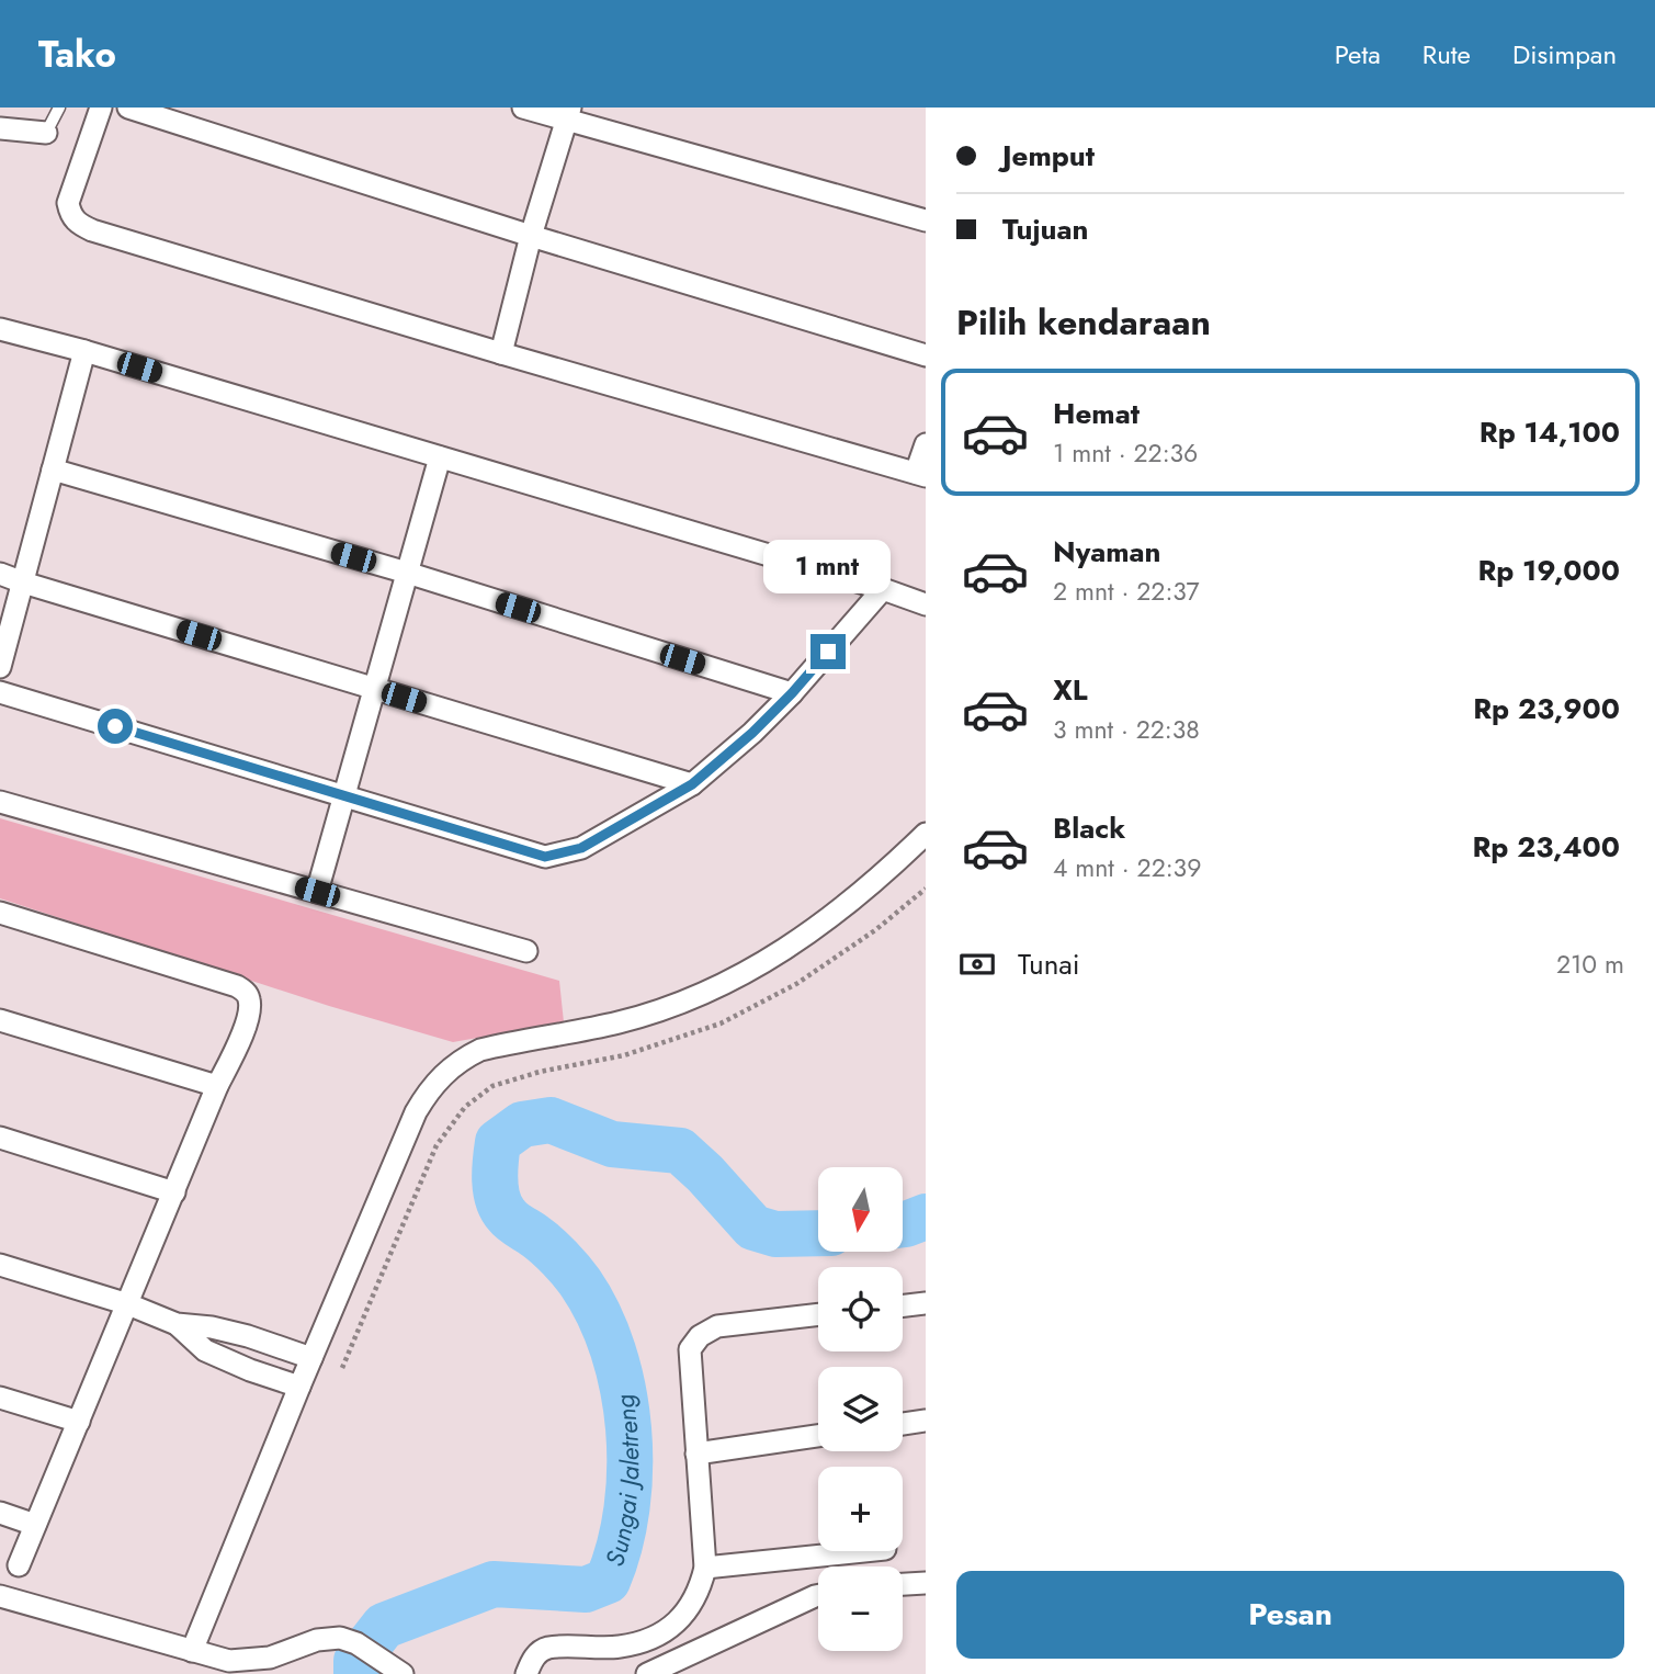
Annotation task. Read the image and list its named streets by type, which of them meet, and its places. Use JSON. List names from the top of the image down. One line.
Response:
{"water":["Sungai Jaletreng"],"north":"bottom","page":{"header":"Tako","nav":["Peta","Rute","Disimpan"],"banner":["Jemput","Tujuan"],"heading":"Pilih kendaraan","list":[{"name":"Hemat","note":"1 mnt · 22:36","value":"Rp 14,100"},{"name":"Nyaman","note":"2 mnt · 22:37","value":"Rp 19,000"},{"name":"XL","note":"3 mnt · 22:38","value":"Rp 23,900"},{"name":"Black","note":"4 mnt · 22:39","value":"Rp 23,400"}],"bubble":"1 mnt","pay":["Tunai","210 m"],"map_buttons":["+","−"],"buttons":"Pesan"}}
